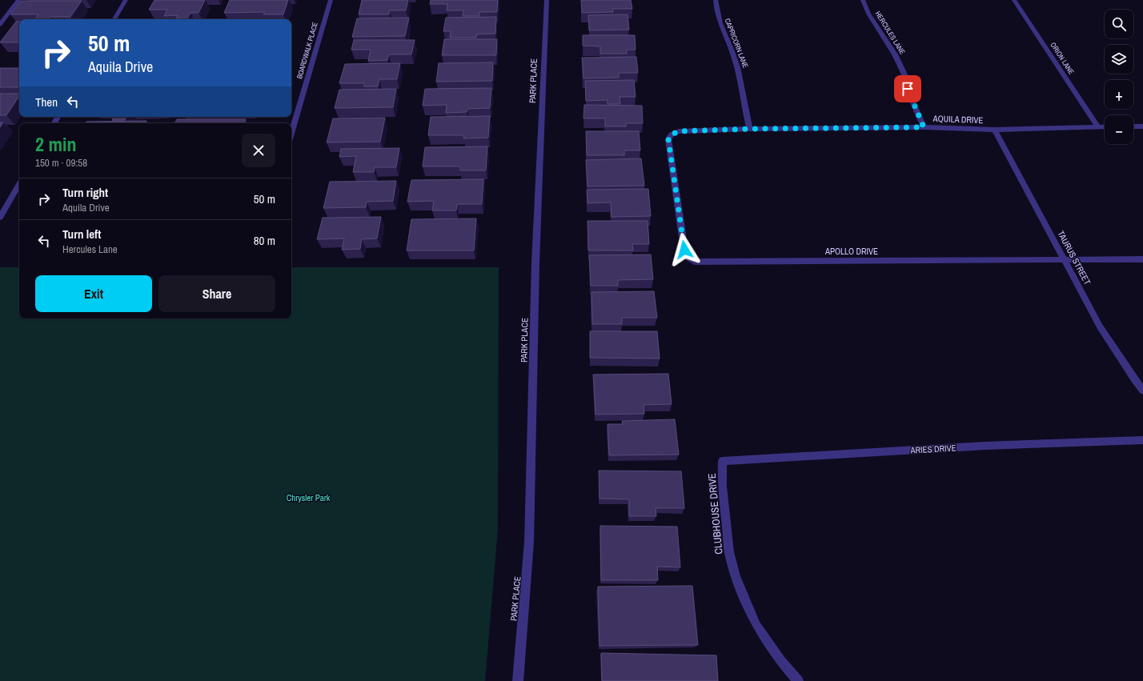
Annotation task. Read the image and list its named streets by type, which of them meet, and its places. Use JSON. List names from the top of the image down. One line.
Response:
{"streets":{"street":["HERCULES LANE","CAPRICORN LANE","BOARDWALK PLACE","ORION LANE","PARK PLACE","AQUILA DRIVE","APOLLO DRIVE","TAURUS STREET","ARIES DRIVE","CLUBHOUSE DRIVE"]},"crossings":[["HERCULES LANE","AQUILA DRIVE"],["CAPRICORN LANE","AQUILA DRIVE"],["ORION LANE","AQUILA DRIVE"],["AQUILA DRIVE","APOLLO DRIVE"],["AQUILA DRIVE","TAURUS STREET"],["APOLLO DRIVE","TAURUS STREET"],["ARIES DRIVE","CLUBHOUSE DRIVE"]],"parks":["Chrysler Park"],"page":{"map_buttons":["+","−"],"turn":["50 m","Aquila Drive"],"then":"Then","heading":["2 min","150 m · 09:58"],"list":[{"name":"Turn right","note":"Aquila Drive","value":"50 m"},{"name":"Turn left","note":"Hercules Lane","value":"80 m"}],"buttons":["Exit","Share"]}}
